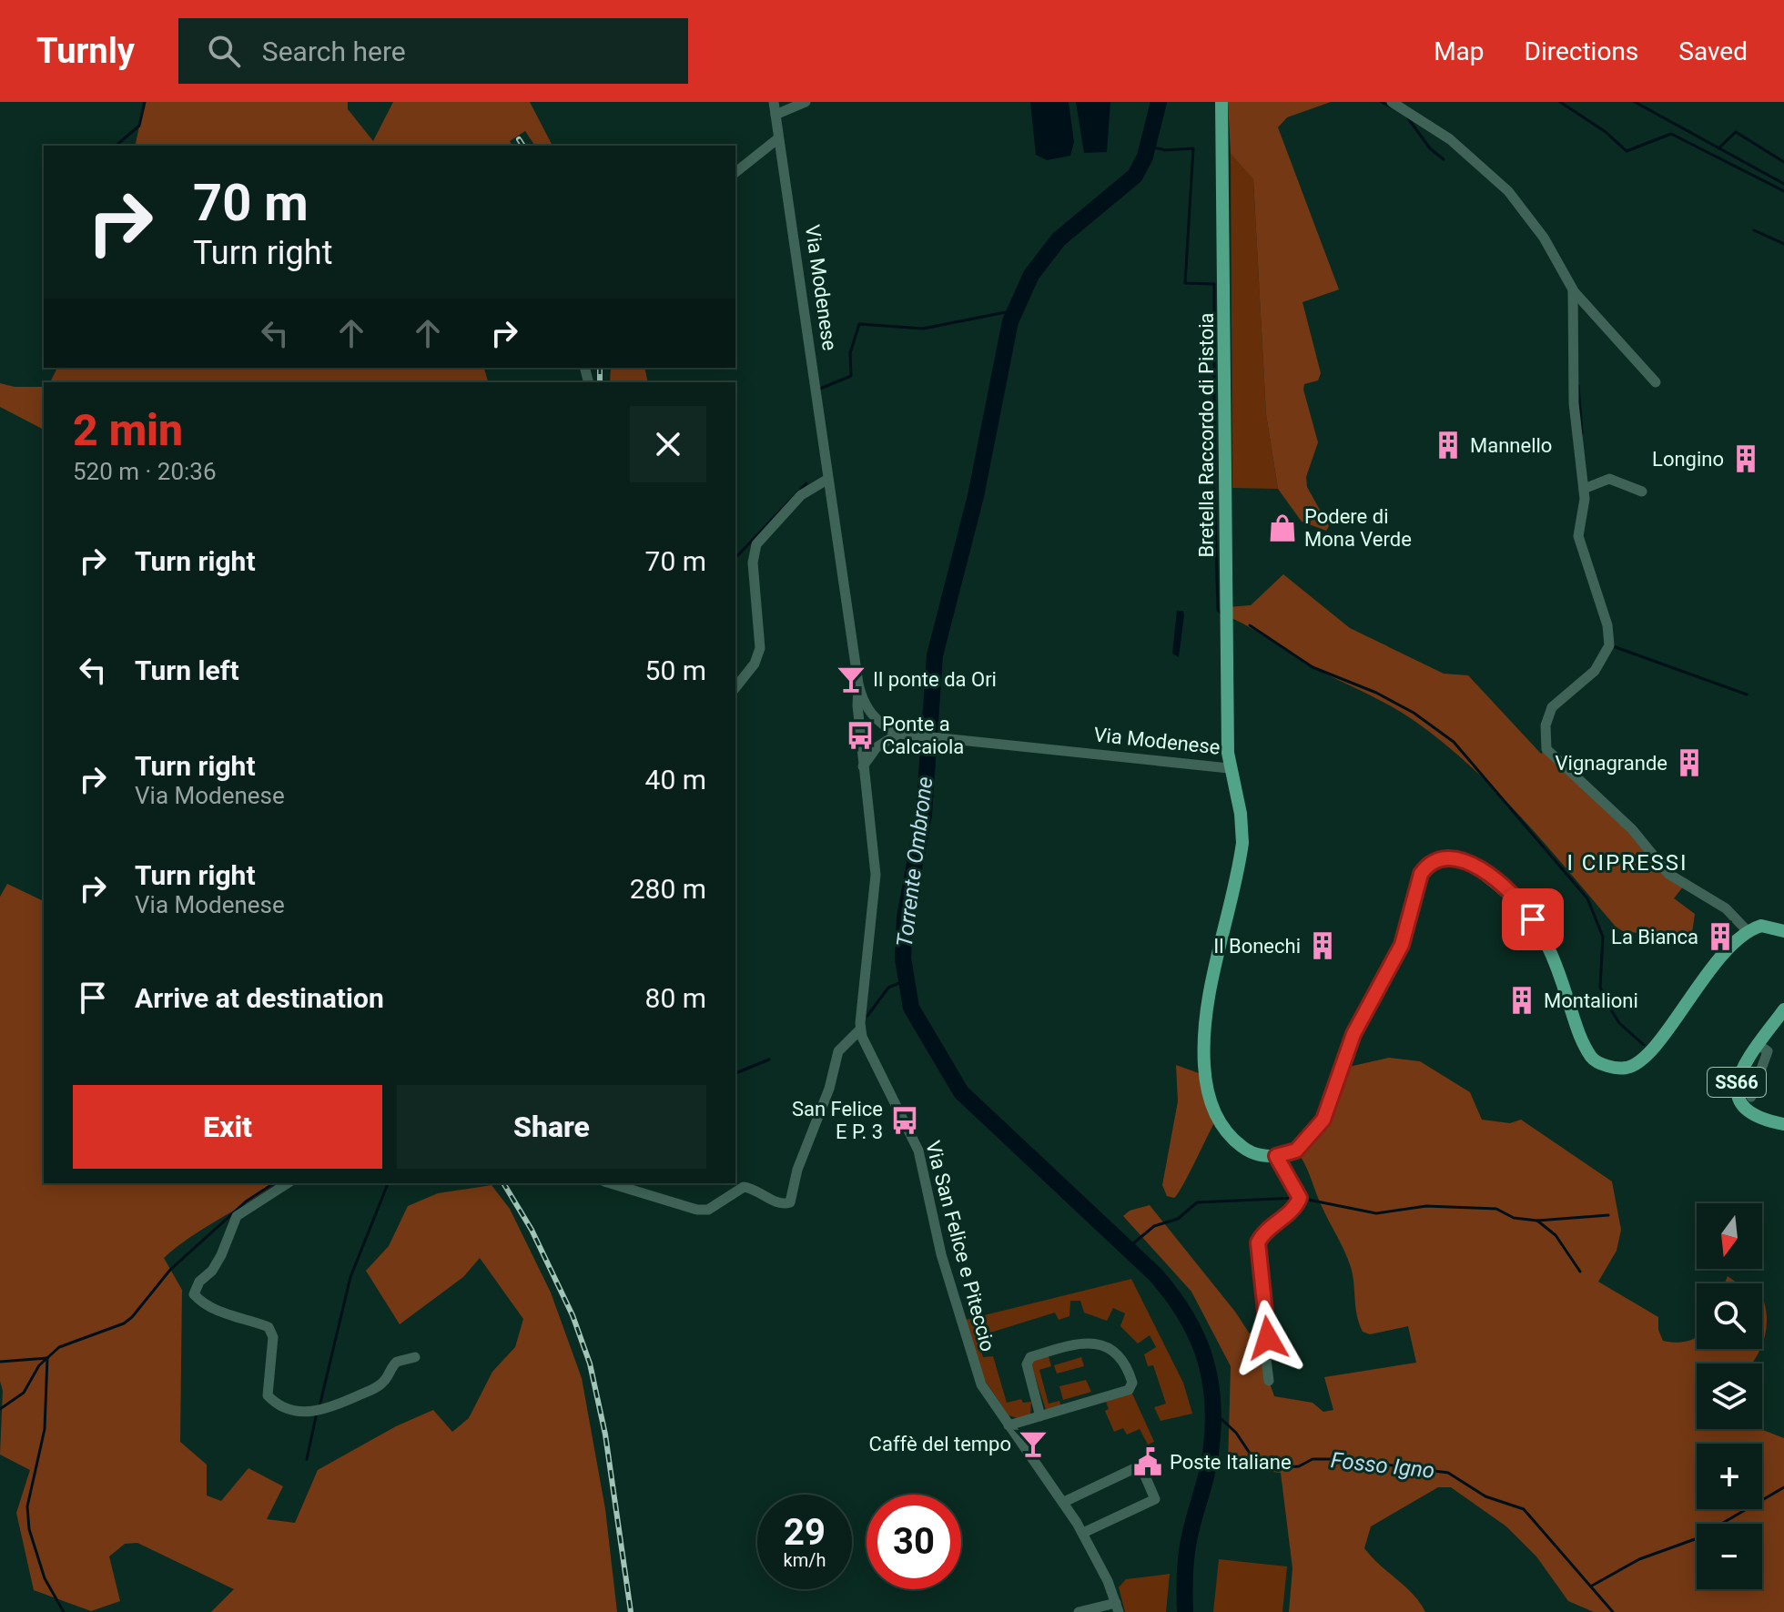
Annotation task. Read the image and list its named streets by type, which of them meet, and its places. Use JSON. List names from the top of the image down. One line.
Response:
{"streets":{"main road":["Via Modenese","Bretella Raccordo di Pistoia","SS66"],"street":["Via San Felice e Piteccio"]},"crossings":[["Via Modenese","Bretella Raccordo di Pistoia"]],"districts":["I CIPRESSI"],"water":["Torrente Ombrone","Fosso Igno"],"places":{"building":["Mannello","Longino","Vignagrande","La Bianca","Il Bonechi","Montalioni"],"shop":["Podere di Mona Verde"],"bar":["Il ponte da Ori","Caffè del tempo"],"bus stop":["Ponte a Calcaiola","San Felice E P. 3"],"public building":["Poste Italiane"]},"north":"bottom","page":{"header":"Turnly","search":"Search here","nav":["Map","Directions","Saved"],"turn":["70 m","Turn right"],"heading":["2 min","520 m · 20:36"],"list":[{"name":"Turn right","value":"70 m"},{"name":"Turn left","value":"50 m"},{"name":"Turn right","note":"Via Modenese","value":"40 m"},{"name":"Turn right","note":"Via Modenese","value":"280 m"},{"name":"Arrive at destination","value":"80 m"}],"buttons":["Exit","Share"],"map_buttons":["+","−"],"speed":"29 km/h","limit":"30"}}
